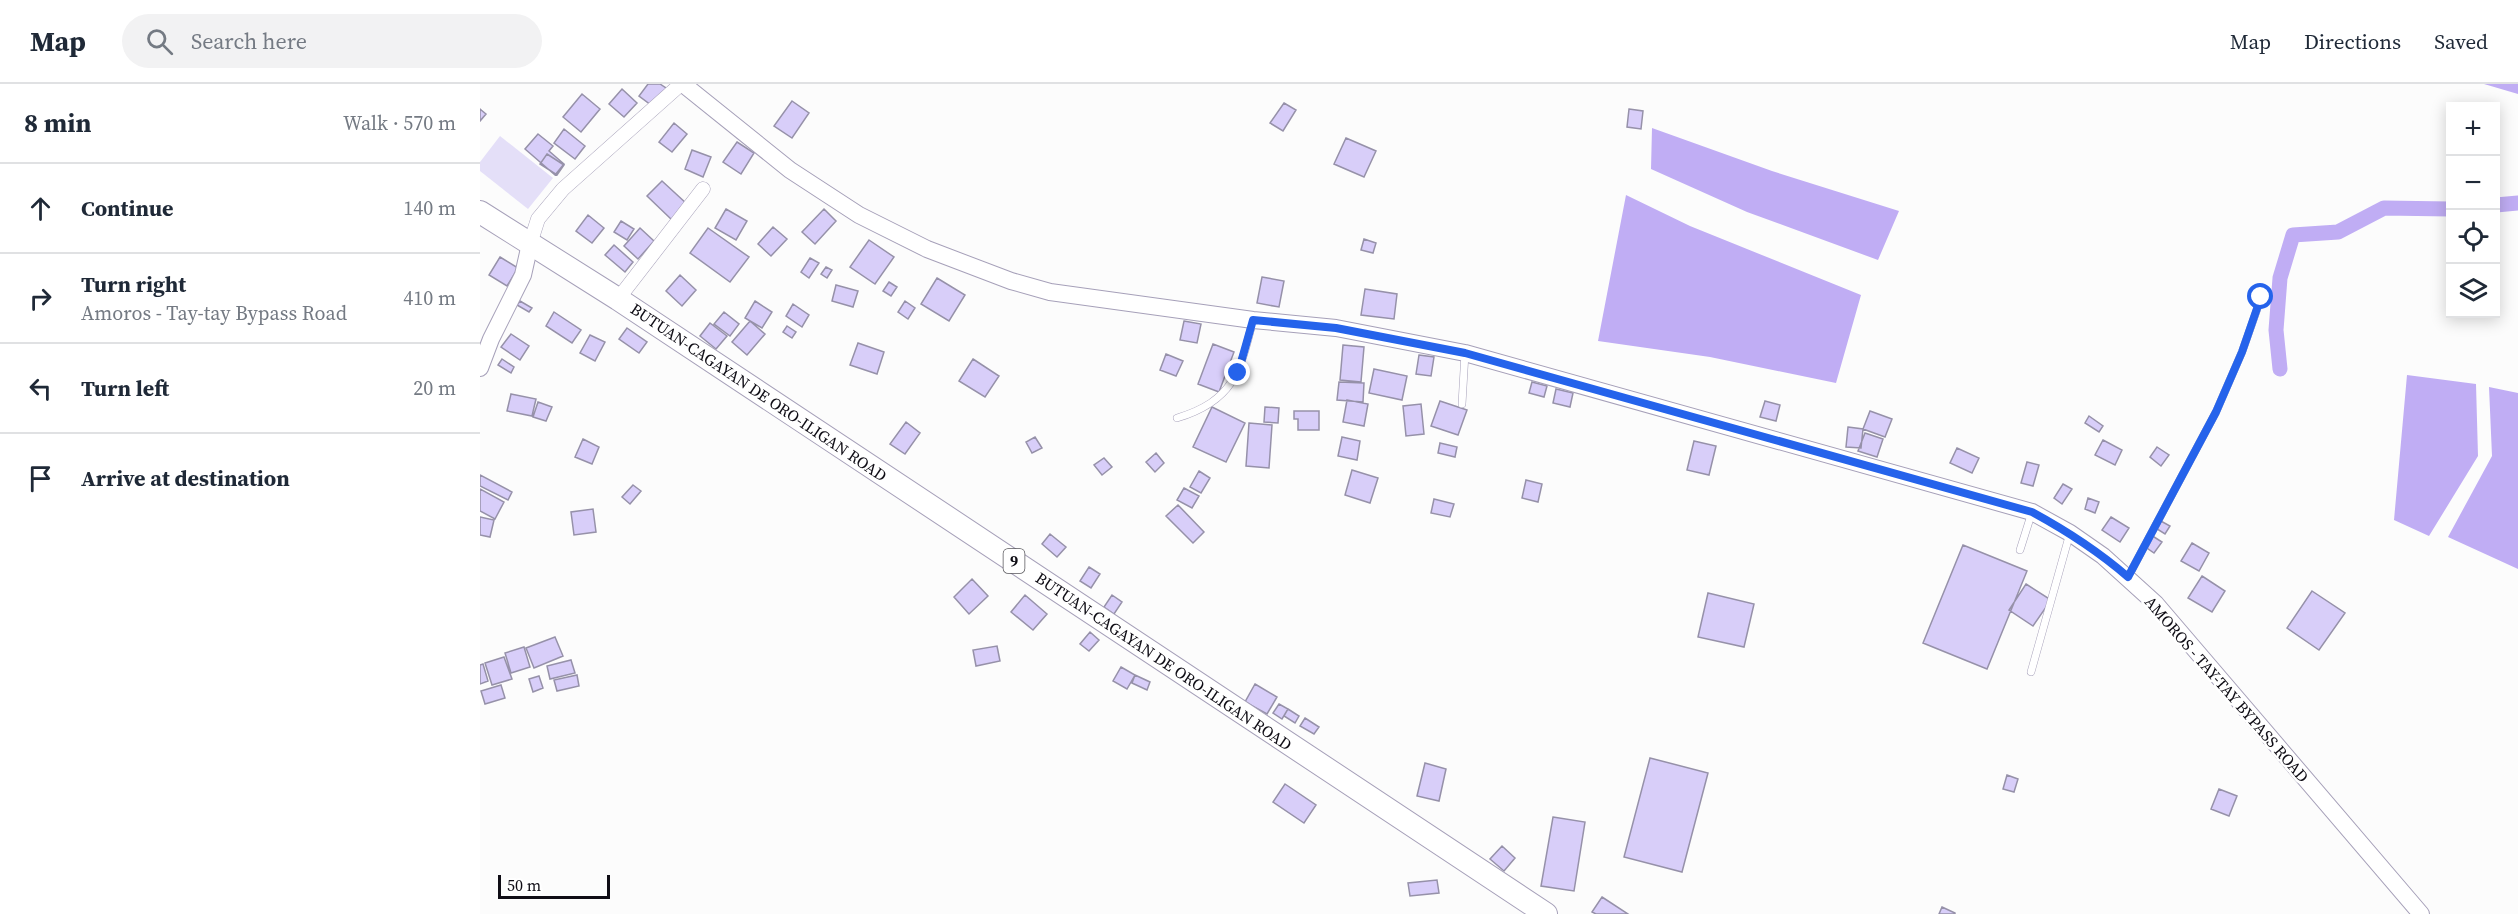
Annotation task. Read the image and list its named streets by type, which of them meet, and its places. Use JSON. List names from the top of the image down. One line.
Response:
{"streets":{"highway":["BUTUAN-CAGAYAN DE ORO-ILIGAN ROAD","9"],"street":["AMOROS - TAY-TAY BYPASS ROAD"]},"scale_bar":"50 m","page":{"header":"Map","search":"Search here","nav":["Map","Directions","Saved"],"heading":["8 min","Walk · 570 m"],"map_buttons":["+","−"],"list":[["Continue","140 m"],["Turn right","Amoros - Tay-tay Bypass Road","410 m"],["Turn left","20 m"],"Arrive at destination"],"scale":"50 m"}}
